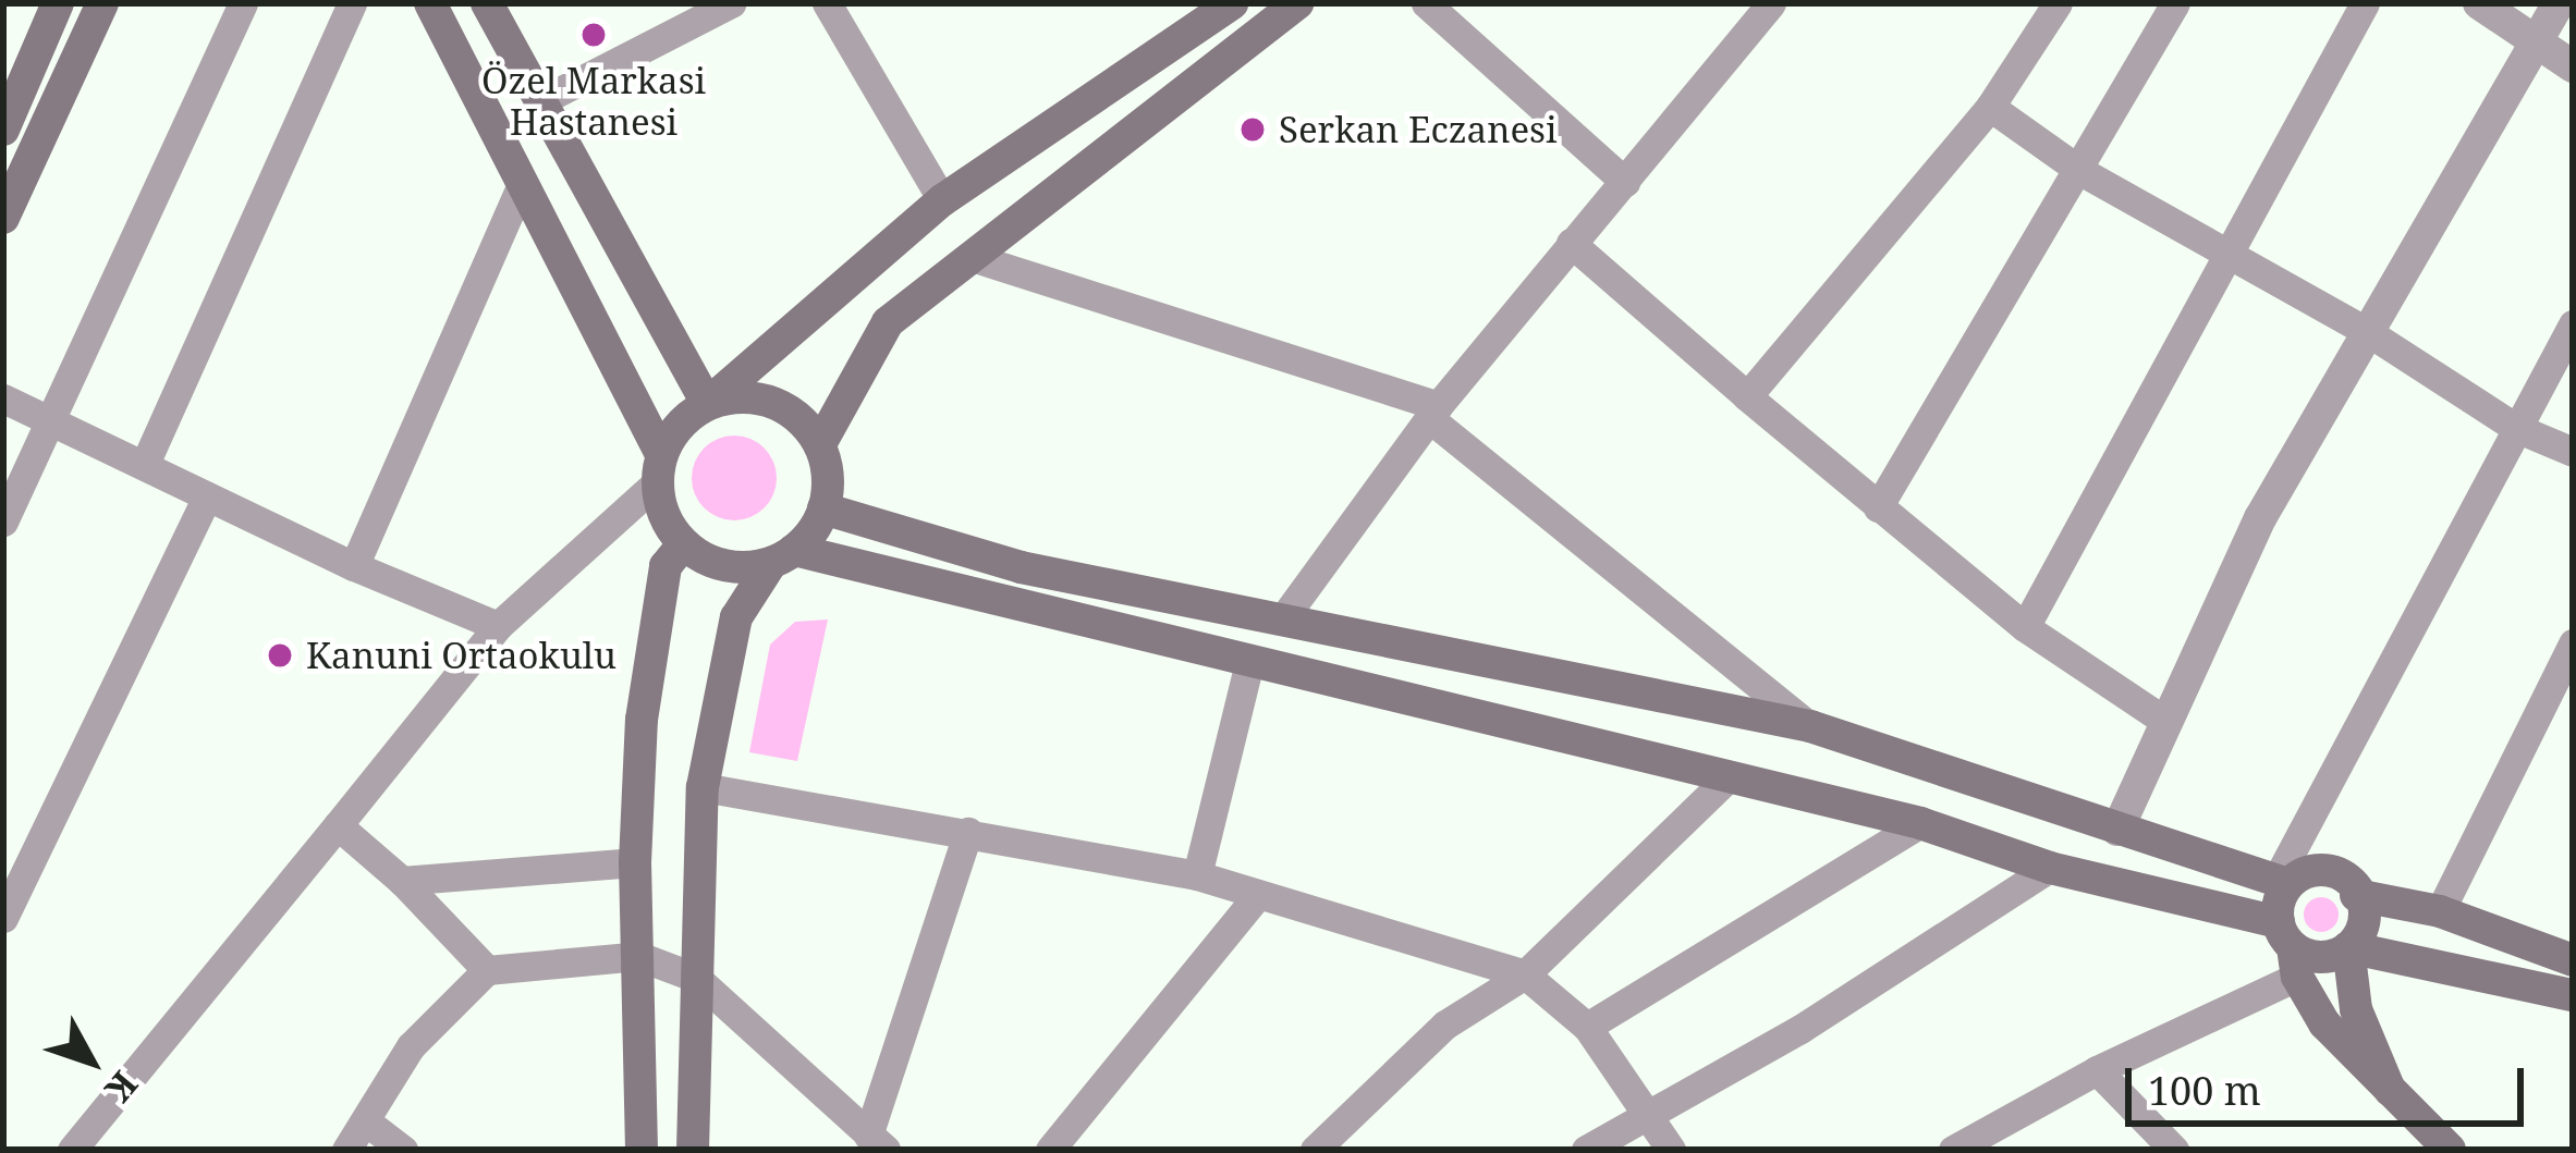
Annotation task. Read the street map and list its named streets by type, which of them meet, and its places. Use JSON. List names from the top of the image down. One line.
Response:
{"places":["Özel Markasi Hastanesi","Serkan Eczanesi","Kanuni Ortaokulu"],"scale_bar":"100 m","north":"bottom right"}
